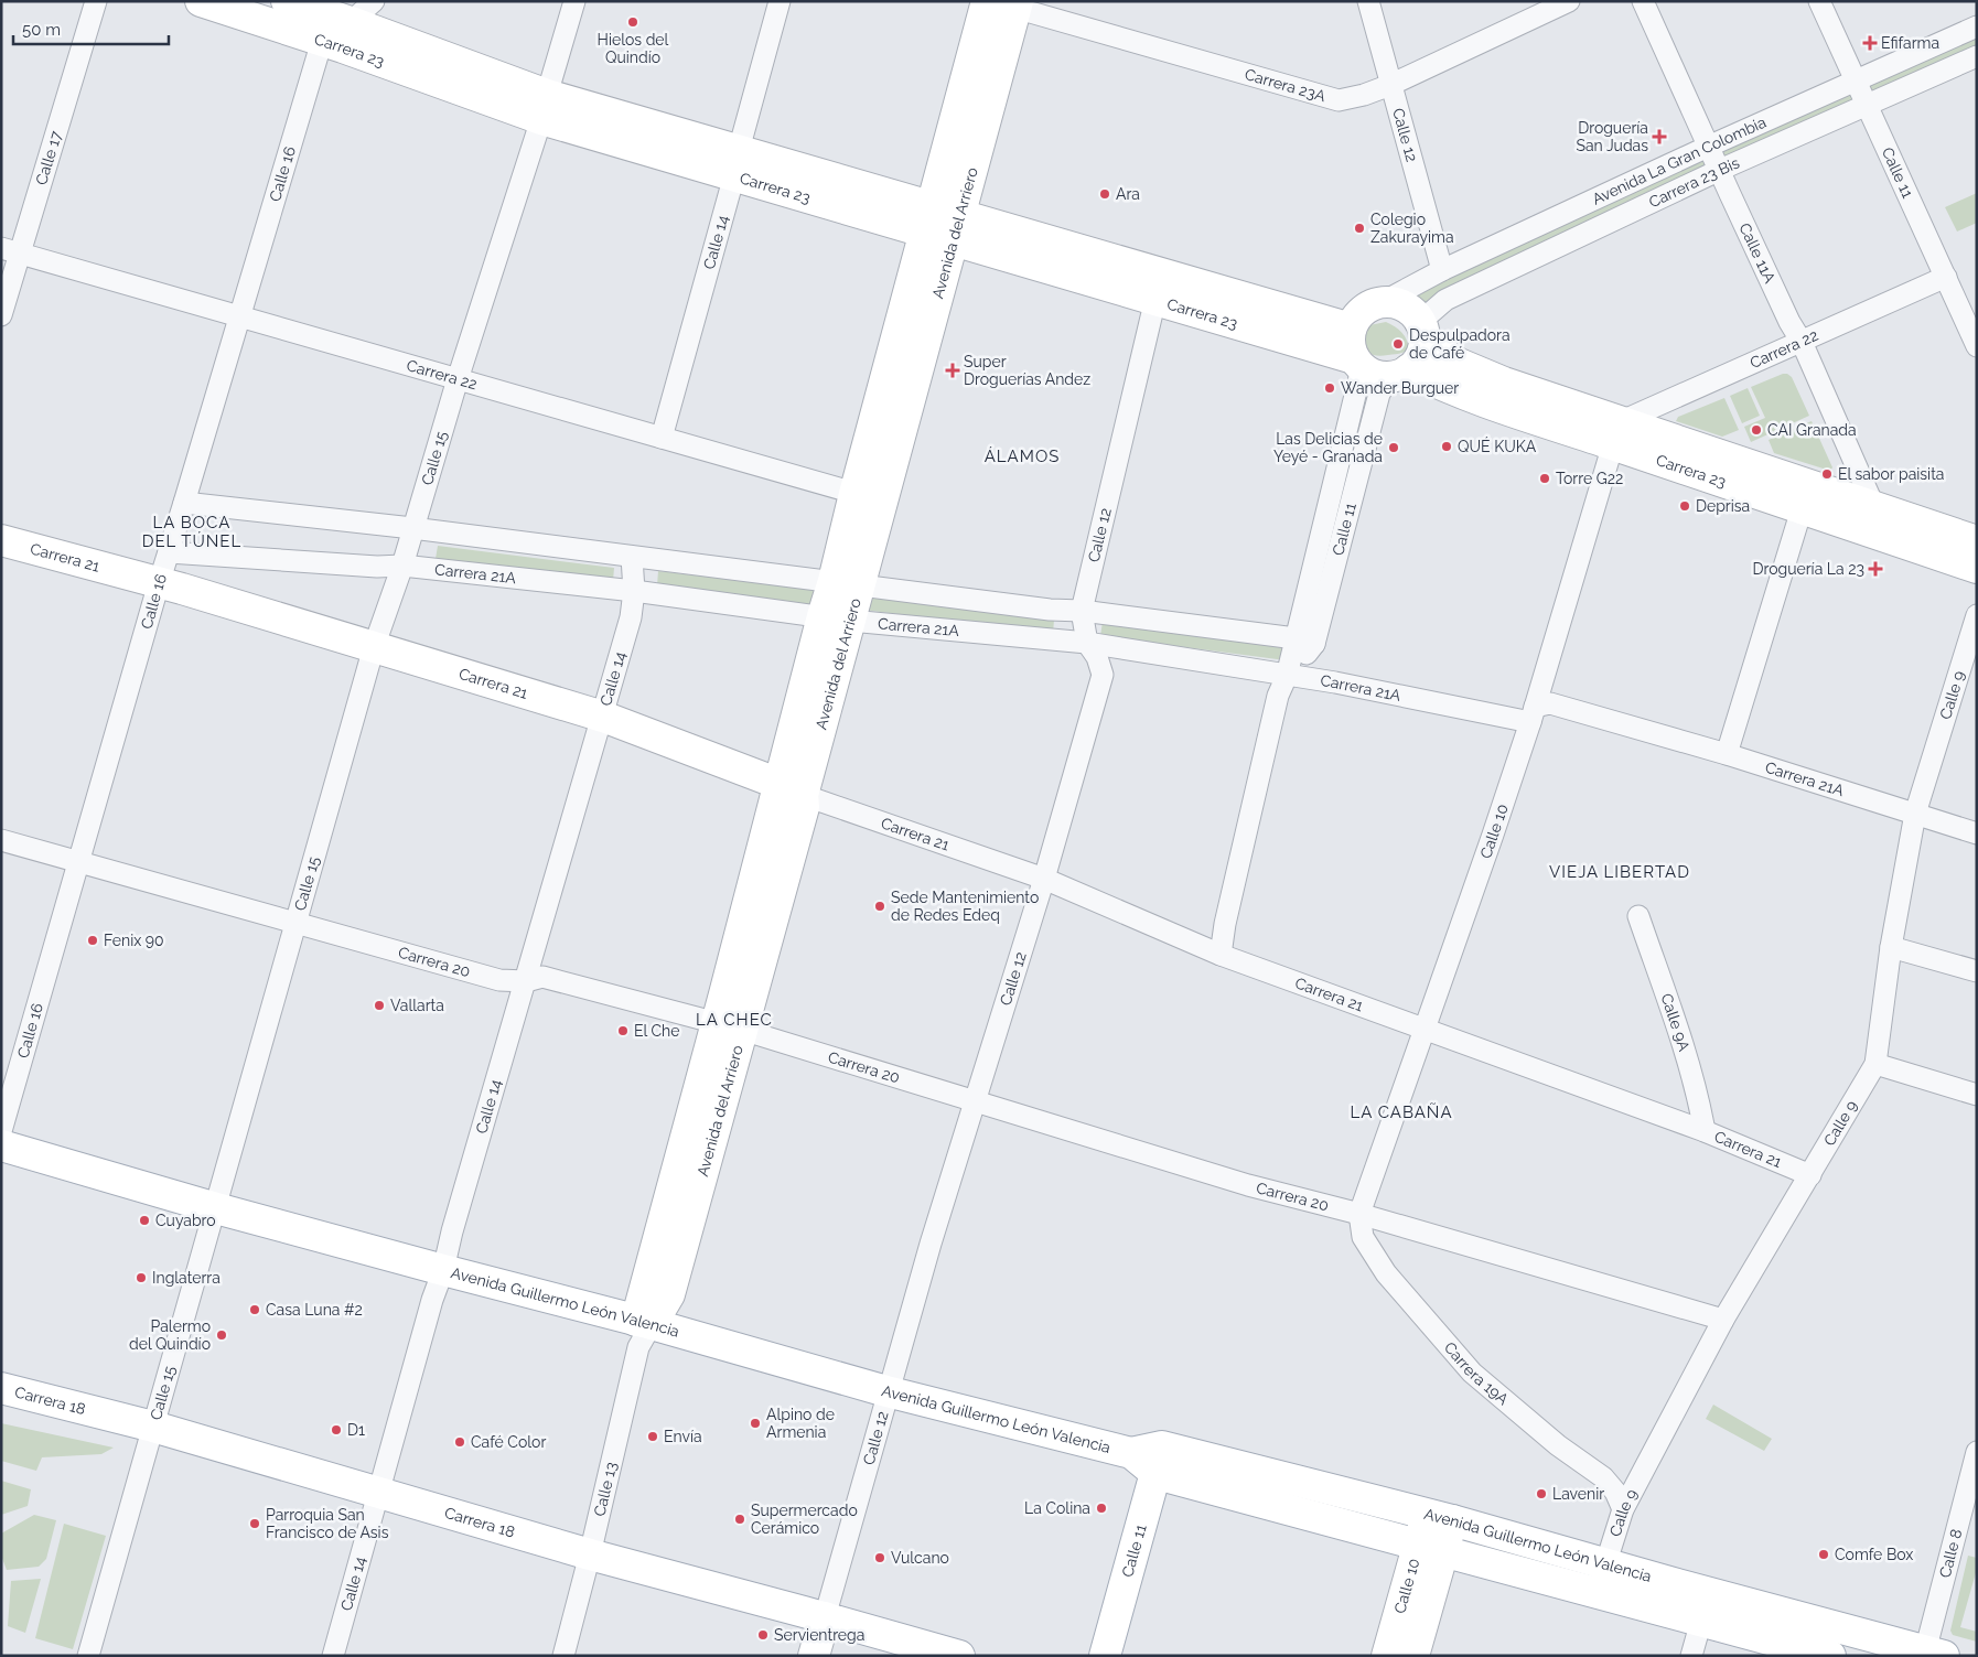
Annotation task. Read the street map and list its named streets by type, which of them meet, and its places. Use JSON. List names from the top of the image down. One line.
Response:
{"streets":{"main road":["Carrera 23","Calle 12","Calle 11","Avenida del Arriero","Carrera 21","Calle 10","Avenida Guillermo León Valencia","Carrera 18"],"street":["Carrera 23A","Calle 17","Avenida La Gran Colombia","Calle 16","Carrera 23 Bis","Calle 14","Calle 11A","Carrera 22","Calle 15","Carrera 21A","Calle 9","Carrera 20","Calle 9A","Carrera 19A","Calle 13","Calle 8"]},"crossings":[["Carrera 23","Calle 12"],["Carrera 23","Avenida La Gran Colombia"],["Carrera 23","Calle 16"],["Carrera 23","Calle 11"],["Carrera 23","Carrera 23 Bis"],["Carrera 23","Avenida del Arriero"],["Carrera 23","Calle 14"],["Carrera 23","Calle 11A"],["Carrera 23","Carrera 22"],["Carrera 23","Calle 15"],["Carrera 23","Calle 10"],["Carrera 23A","Calle 12"],["Carrera 23A","Avenida del Arriero"],["Calle 12","Avenida La Gran Colombia"],["Calle 12","Carrera 21"],["Calle 12","Carrera 21A"],["Calle 12","Carrera 20"],["Calle 12","Avenida Guillermo León Valencia"],["Calle 12","Carrera 18"],["Calle 17","Carrera 22"],["Avenida La Gran Colombia","Calle 11"],["Avenida La Gran Colombia","Carrera 23 Bis"],["Avenida La Gran Colombia","Calle 11A"],["Calle 16","Carrera 22"],["Calle 16","Carrera 21"],["Calle 16","Carrera 21A"],["Calle 16","Carrera 20"],["Calle 11","Carrera 23 Bis"],["Calle 11","Carrera 22"],["Calle 11","Carrera 21"],["Calle 11","Carrera 21A"],["Calle 11","Avenida Guillermo León Valencia"],["Carrera 23 Bis","Calle 11A"],["Avenida del Arriero","Carrera 22"],["Avenida del Arriero","Carrera 21"],["Avenida del Arriero","Carrera 21A"],["Avenida del Arriero","Carrera 20"],["Avenida del Arriero","Avenida Guillermo León Valencia"],["Avenida del Arriero","Calle 13"],["Calle 14","Carrera 22"],["Calle 14","Carrera 21"],["Calle 14","Carrera 21A"],["Calle 14","Carrera 20"],["Calle 14","Avenida Guillermo León Valencia"],["Calle 14","Carrera 18"],["Calle 11A","Carrera 22"],["Carrera 22","Calle 15"],["Carrera 22","Calle 10"],["Calle 15","Carrera 21"],["Calle 15","Carrera 21A"],["Calle 15","Carrera 20"],["Calle 15","Avenida Guillermo León Valencia"],["Calle 15","Carrera 18"],["Carrera 21","Calle 9"],["Carrera 21","Calle 10"],["Carrera 21","Calle 9A"],["Carrera 21A","Calle 9"],["Carrera 21A","Calle 10"],["Calle 9","Carrera 20"],["Calle 9","Avenida Guillermo León Valencia"],["Calle 9","Carrera 19A"],["Calle 10","Carrera 20"],["Calle 10","Avenida Guillermo León Valencia"],["Calle 10","Carrera 19A"],["Carrera 20","Carrera 19A"],["Avenida Guillermo León Valencia","Calle 13"],["Avenida Guillermo León Valencia","Calle 8"],["Carrera 18","Calle 13"]],"districts":["ÁLAMOS","LA BOCA DEL TÚNEL","VIEJA LIBERTAD","LA CHEC","LA CABAÑA"],"places":{"other":["Hielos del Quindío","Ara","Colegio Zakurayima","Despulpadora de Café","Wander Burguer","CAI Granada","QUÉ KUKA","Las Delicias de Yeyé - Granada","El sabor paisita","Torre G22","Deprisa","Sede Mantenimiento de Redes Edeq","Fenix 90","Vallarta","El Che","Cuyabro","Inglaterra","Casa Luna #2","Palermo del Quindío","Alpino de Armenia","D1","Envía","Café Color","Lavenir","La Colina","Supermercado Cerámico","Parroquia San Francisco de Asis","Comfe Box","Vulcano","Servientrega"],"health":["Efifarma","Droguería San Judas","Super Droguerías Andez","Droguería La 23"]},"scale_bar":"50 m"}
